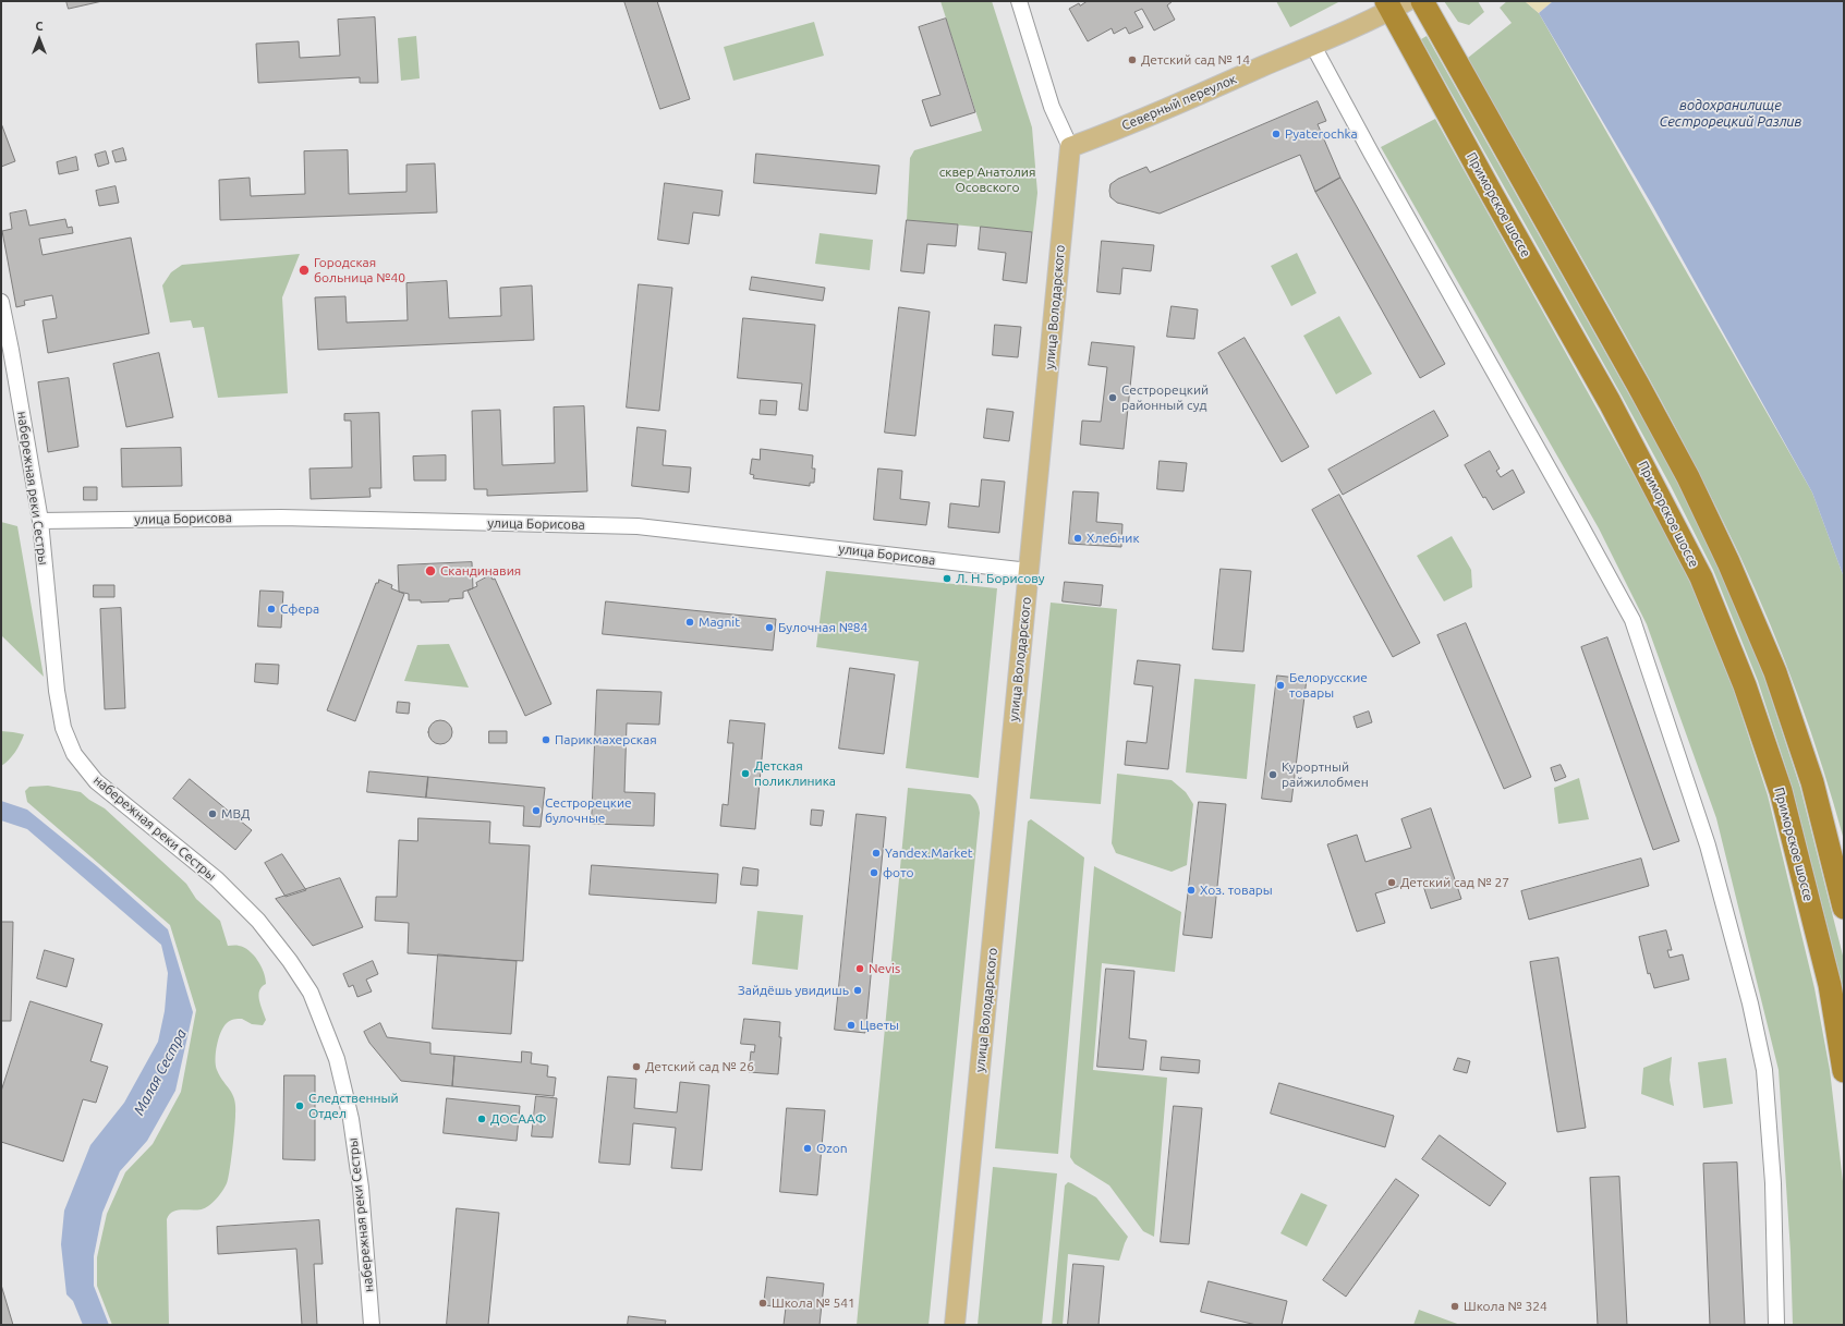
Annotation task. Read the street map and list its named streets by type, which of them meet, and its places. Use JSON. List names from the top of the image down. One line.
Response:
{"streets":{"highway":["Приморское шоссе"],"main road":["Северный переулок","улица Володарского"],"street":["набережная реки Сестры","улица Борисова"]},"crossings":[["Северный переулок","Приморское шоссе"],["Северный переулок","улица Володарского"],["улица Володарского","улица Борисова"],["набережная реки Сестры","улица Борисова"]],"water":["водохранилище Сестрорецкий Разлив","Малая Сестра"],"parks":["сквер Анатолия Осовского"],"places":["Детский сад № 14","Pyaterochka","Городская больница №40","Сестрорецкий районный суд","Хлебник","Скандинавия","Л. Н. Борисову","Сфера","Magnit","Булочная №84","Белорусские товары","Парикмахерская","Детская поликлиника","Курортный райжилобмен","Сестрорецкие булочные","МВД","Yandex.Market","фото","Детский сад № 27","Хоз. товары","Nevis","Зайдёшь увидишь","Цветы","Детский сад № 26","Следственный Отдел","ДОСААФ","Ozon","Школа № 541","Школа № 324"],"north":"top"}
